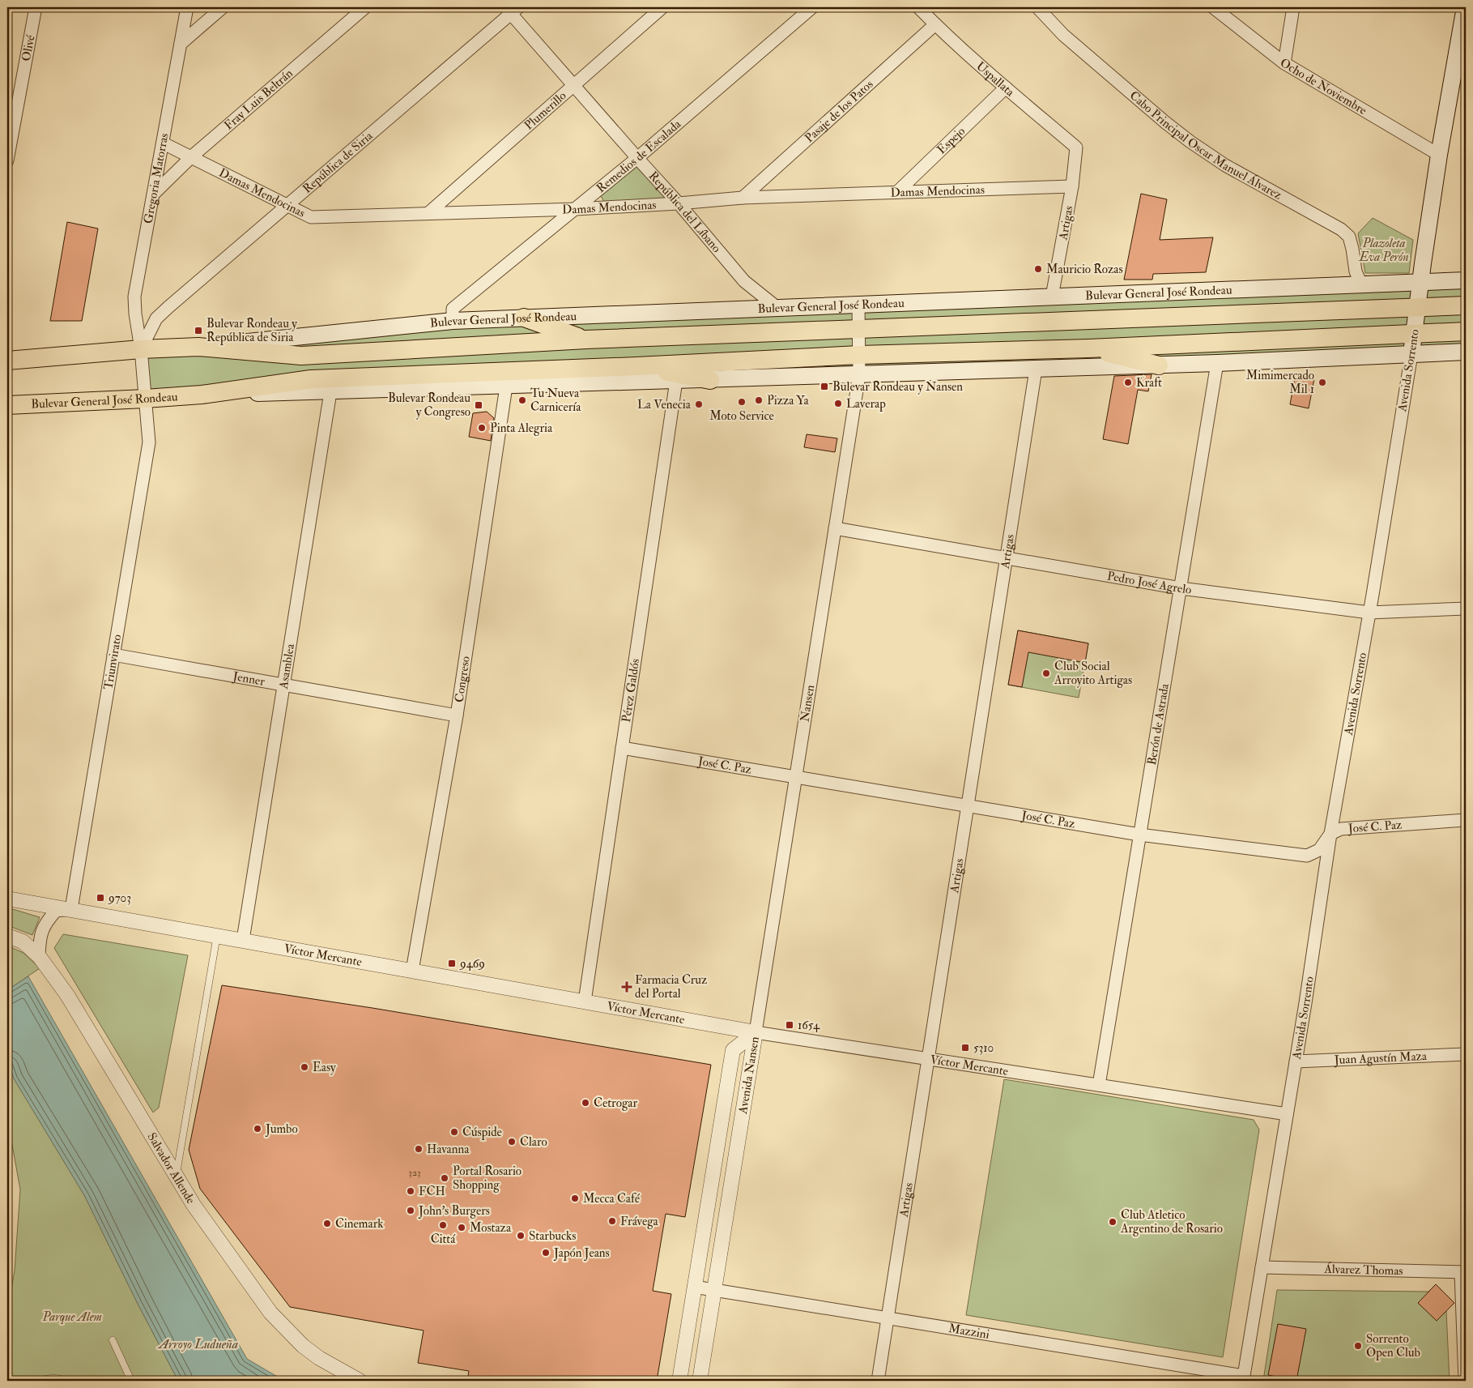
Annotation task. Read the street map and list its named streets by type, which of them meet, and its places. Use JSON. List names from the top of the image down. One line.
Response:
{"streets":{"main road":["Bulevar General José Rondeau","Avenida Sorrento"],"street":["Olivé","Uspallata","Ocho de Noviembre","Fray Luis Beltrán","Plumerillo","Pasaje de los Patos","Espejo","Cabo Principal Oscar Manuel Álvarez","Remedios de Escalada","República de Siria","Gregoria Matorras","Damas Mendocinas","República del Líbano","Artigas","Pedro José Agrelo","Triunvirato","Asamblea","Jenner","Congreso","Pérez Galdós","Nansen","Berón de Astrada","José C. Paz","Víctor Mercante","Juan Agustín Maza","Avenida Nansen","Salvador Allende","Álvarez Thomas","Mazzini"]},"crossings":[["Uspallata","Pasaje de los Patos"],["Uspallata","Espejo"],["Uspallata","Artigas"],["Ocho de Noviembre","Avenida Sorrento"],["Fray Luis Beltrán","Gregoria Matorras"],["Fray Luis Beltrán","Damas Mendocinas"],["Plumerillo","Damas Mendocinas"],["Plumerillo","República del Líbano"],["Pasaje de los Patos","Damas Mendocinas"],["Espejo","Damas Mendocinas"],["Cabo Principal Oscar Manuel Álvarez","Bulevar General José Rondeau"],["Remedios de Escalada","Damas Mendocinas"],["Remedios de Escalada","República del Líbano"],["Remedios de Escalada","Bulevar General José Rondeau"],["República de Siria","Gregoria Matorras"],["República de Siria","Damas Mendocinas"],["República de Siria","República del Líbano"],["República de Siria","Bulevar General José Rondeau"],["República de Siria","Triunvirato"],["Gregoria Matorras","Damas Mendocinas"],["Gregoria Matorras","Bulevar General José Rondeau"],["Gregoria Matorras","Triunvirato"],["Damas Mendocinas","República del Líbano"],["Damas Mendocinas","Artigas"],["República del Líbano","Bulevar General José Rondeau"],["Artigas","Bulevar General José Rondeau"],["Artigas","Pedro José Agrelo"],["Artigas","José C. Paz"],["Artigas","Víctor Mercante"],["Artigas","Mazzini"],["Bulevar General José Rondeau","Avenida Sorrento"],["Bulevar General José Rondeau","Triunvirato"],["Bulevar General José Rondeau","Asamblea"],["Bulevar General José Rondeau","Congreso"],["Bulevar General José Rondeau","Pérez Galdós"],["Bulevar General José Rondeau","Nansen"],["Bulevar General José Rondeau","Berón de Astrada"],["Avenida Sorrento","Pedro José Agrelo"],["Avenida Sorrento","José C. Paz"],["Avenida Sorrento","Víctor Mercante"],["Avenida Sorrento","Juan Agustín Maza"],["Avenida Sorrento","Álvarez Thomas"],["Avenida Sorrento","Mazzini"],["Pedro José Agrelo","Nansen"],["Pedro José Agrelo","Berón de Astrada"],["Triunvirato","Jenner"],["Triunvirato","Víctor Mercante"],["Asamblea","Jenner"],["Asamblea","Víctor Mercante"],["Jenner","Congreso"],["Congreso","Víctor Mercante"],["Pérez Galdós","José C. Paz"],["Pérez Galdós","Víctor Mercante"],["Nansen","José C. Paz"],["Nansen","Víctor Mercante"],["Nansen","Avenida Nansen"],["Berón de Astrada","José C. Paz"],["Berón de Astrada","Víctor Mercante"],["Víctor Mercante","Avenida Nansen"],["Avenida Nansen","Mazzini"]],"water":["Arroyo Ludueña"],"parks":["Plazoleta Eva Perón","Parque Alem"],"places":{"other":["Mauricio Rozas","Kraft","Mimimercado Mil 1","Tu Nueva Carnicería","Pizza Ya","Moto Service","Laverap","La Venecia","Pinta Alegria","Club Social Arroyito Artigas","Easy","Cetrogar","Jumbo","Cúspide","Claro","Havanna","Portal Rosario Shopping","FCH","Mecca Café","John's Burgers","Frávega","Club Atletico Argentino de Rosario","Cinemark","Cittá","Mostaza","Starbucks","Japón Jeans","Sorrento Open Club"],"transit":["Bulevar Rondeau y República de Siria","Bulevar Rondeau y Nansen","Bulevar Rondeau y Congreso","9703","9469","1654","5310"],"health":["Farmacia Cruz del Portal"]},"house_numbers":["323"]}
